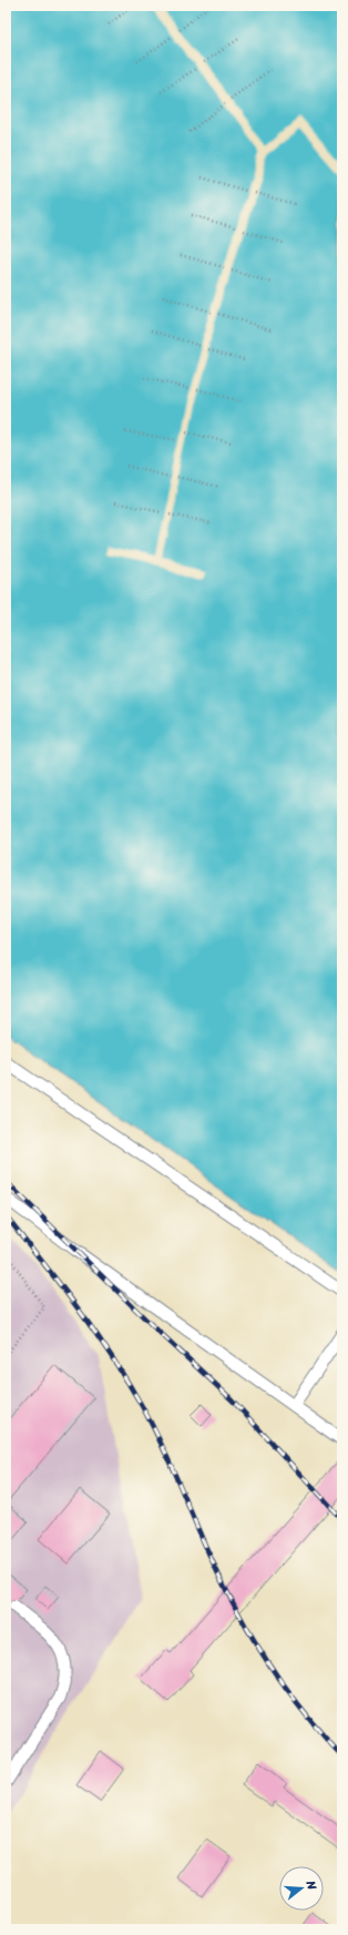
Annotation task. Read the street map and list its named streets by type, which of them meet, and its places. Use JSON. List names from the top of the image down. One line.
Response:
{"north":"right"}
